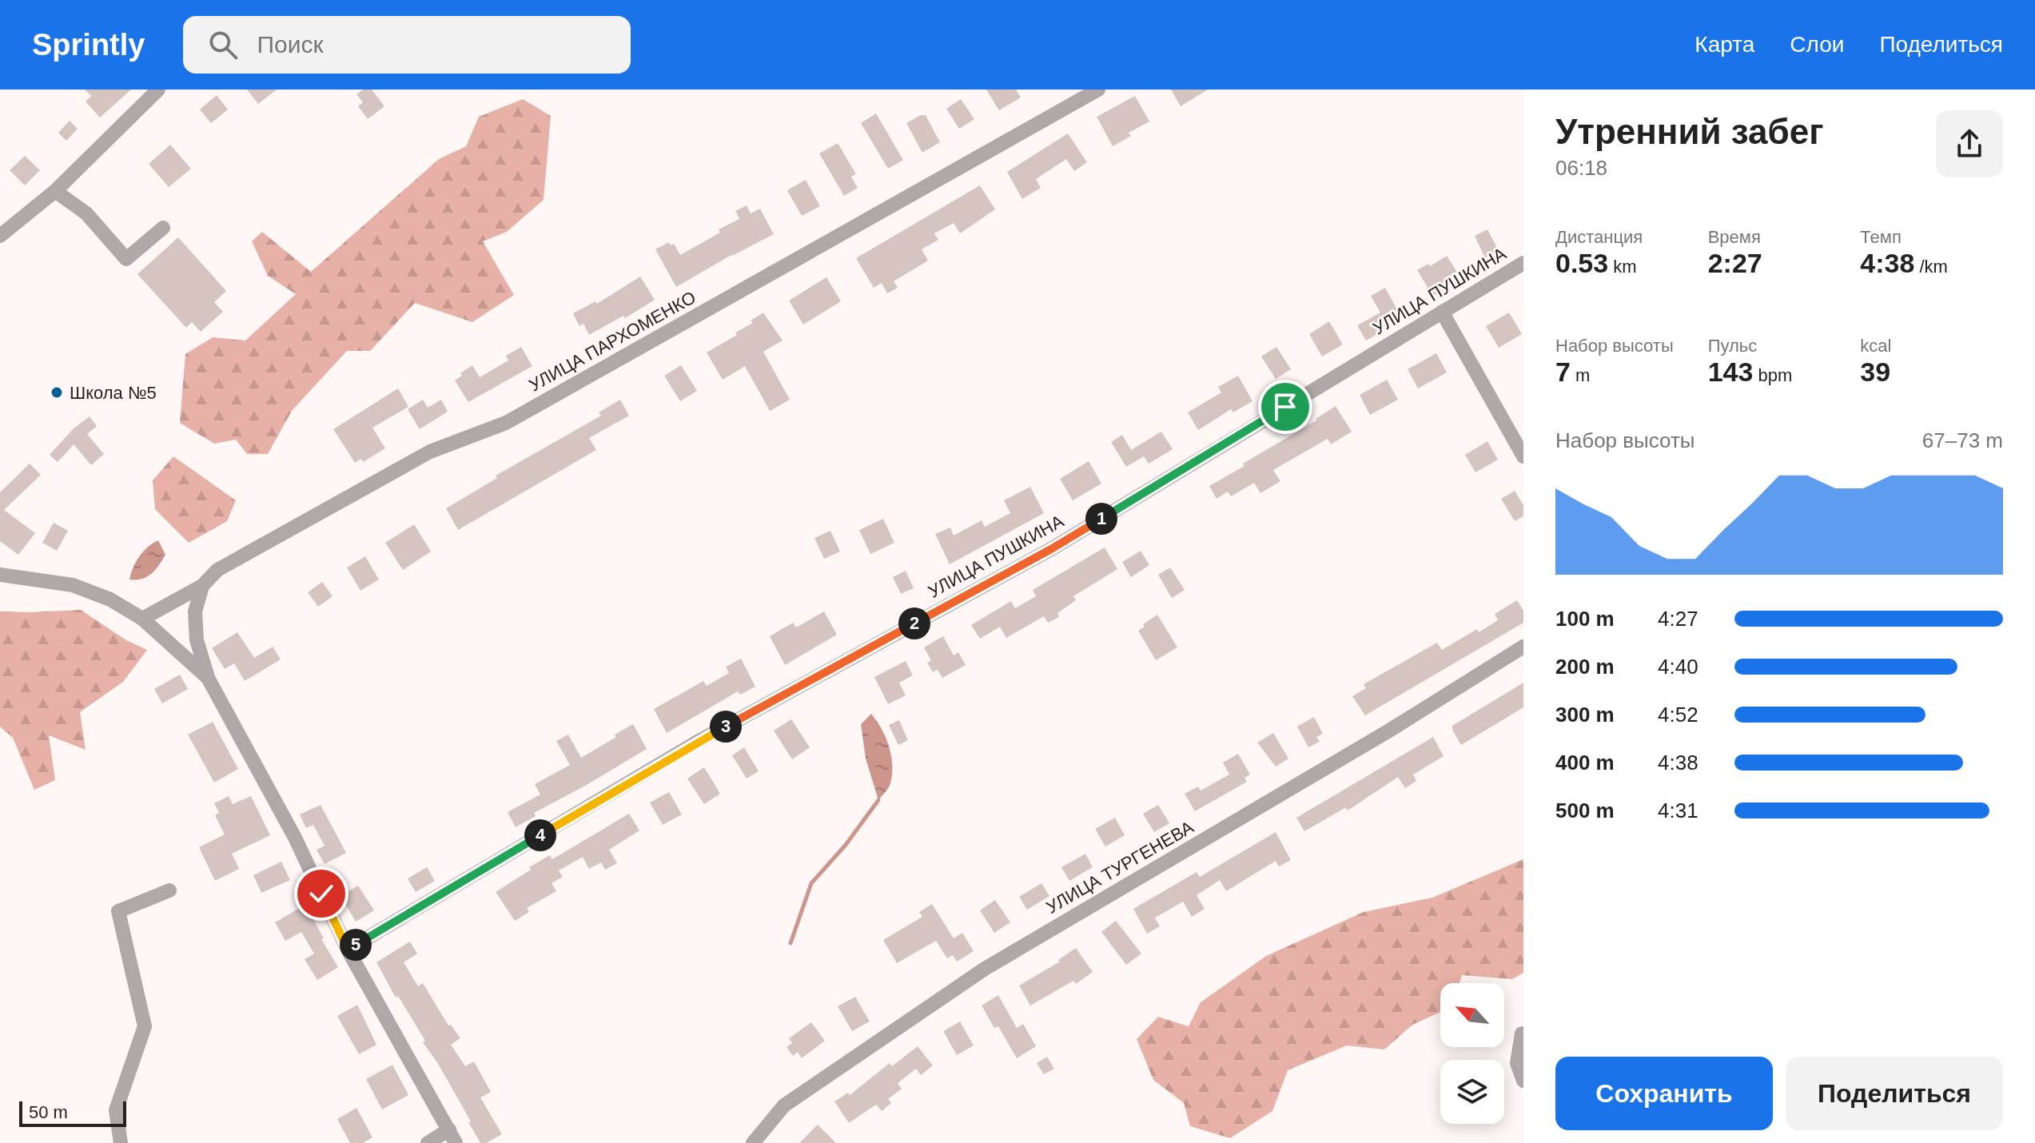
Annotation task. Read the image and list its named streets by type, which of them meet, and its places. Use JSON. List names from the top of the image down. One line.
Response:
{"streets":{"street":["УЛИЦА ПУШКИНА","УЛИЦА ПАРХОМЕНКО","УЛИЦА ТУРГЕНЕВА"]},"places":["Школа №5"],"scale_bar":"50 m","north":"top left","page":{"header":"Sprintly","search":"Поиск","nav":["Карта","Слои","Поделиться"],"heading":["Утренний забег","06:18"],"stats":[["Дистанция","0.53 km"],["Время","2:27"],["Темп","4:38 /km"],["Набор высоты","7 m"],["Пульс","143 bpm"],["kcal","39"]],"chart":["Набор высоты","67–73 m"],"pins":["1","2","3","4","5"],"list":[{"name":"100 m","note":"4:27"},{"name":"200 m","note":"4:40"},{"name":"300 m","note":"4:52"},{"name":"400 m","note":"4:38"},{"name":"500 m","note":"4:31"}],"buttons":["Сохранить","Поделиться"],"scale":"50 m"}}
